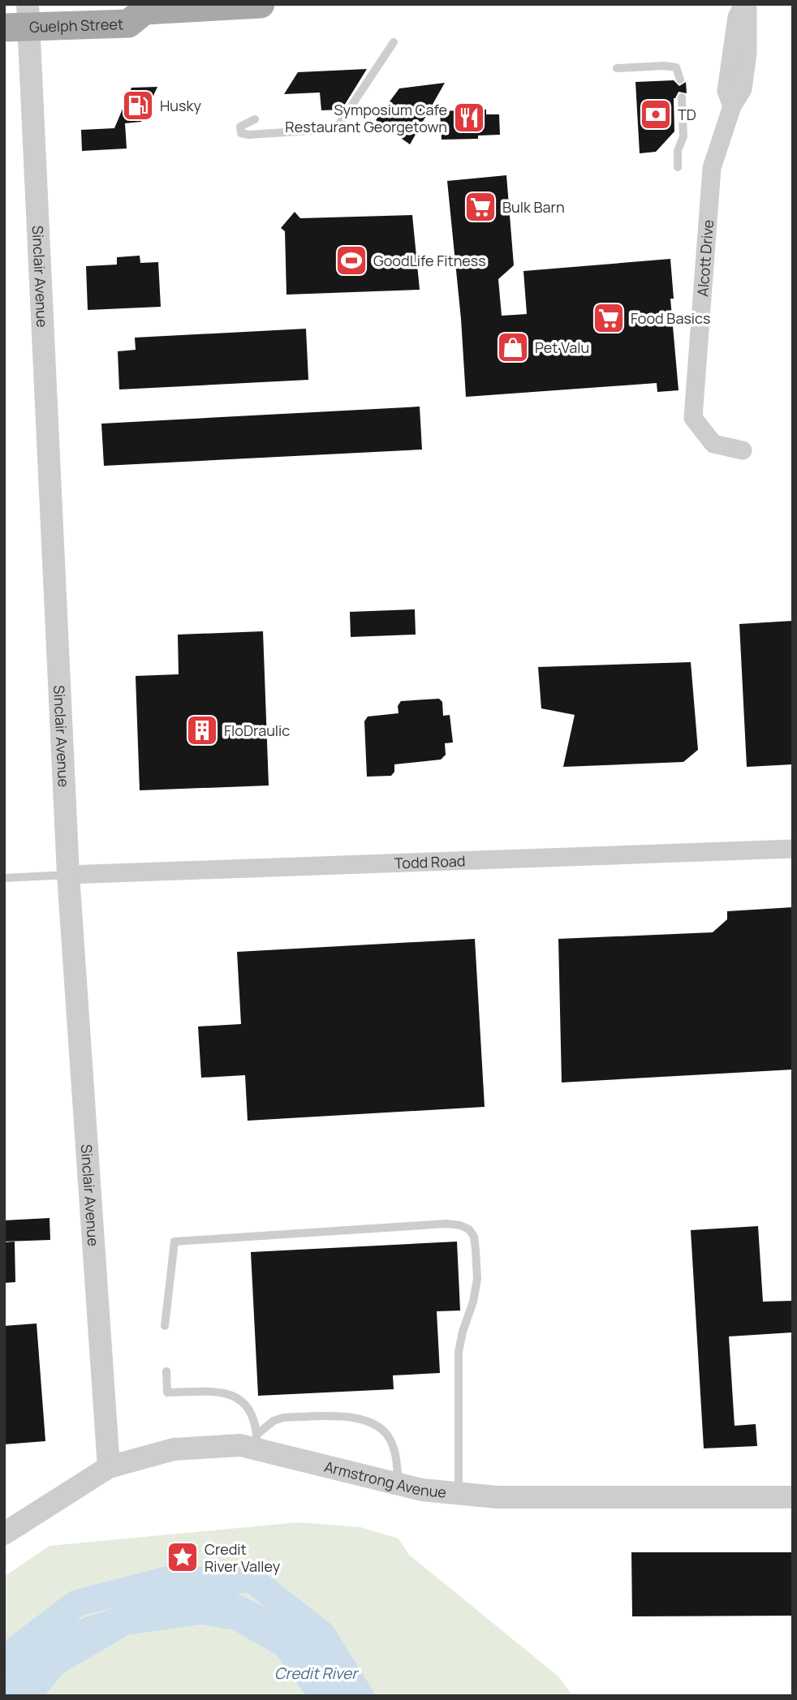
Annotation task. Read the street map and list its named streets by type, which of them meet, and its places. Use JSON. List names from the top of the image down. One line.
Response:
{"streets":{"main road":["Guelph Street"],"street":["Alcott Drive","Sinclair Avenue","Todd Road","Armstrong Avenue"]},"crossings":[["Guelph Street","Sinclair Avenue"],["Sinclair Avenue","Todd Road"],["Sinclair Avenue","Armstrong Avenue"]],"water":["Credit River"],"places":{"fuel station":["Husky"],"bank":["TD"],"restaurant":["Symposium Cafe Restaurant Georgetown"],"supermarket":["Bulk Barn","Food Basics"],"sports":["GoodLife Fitness"],"shop":["Pet Valu"],"building":["FloDraulic"],"place":["Credit River Valley"]}}
